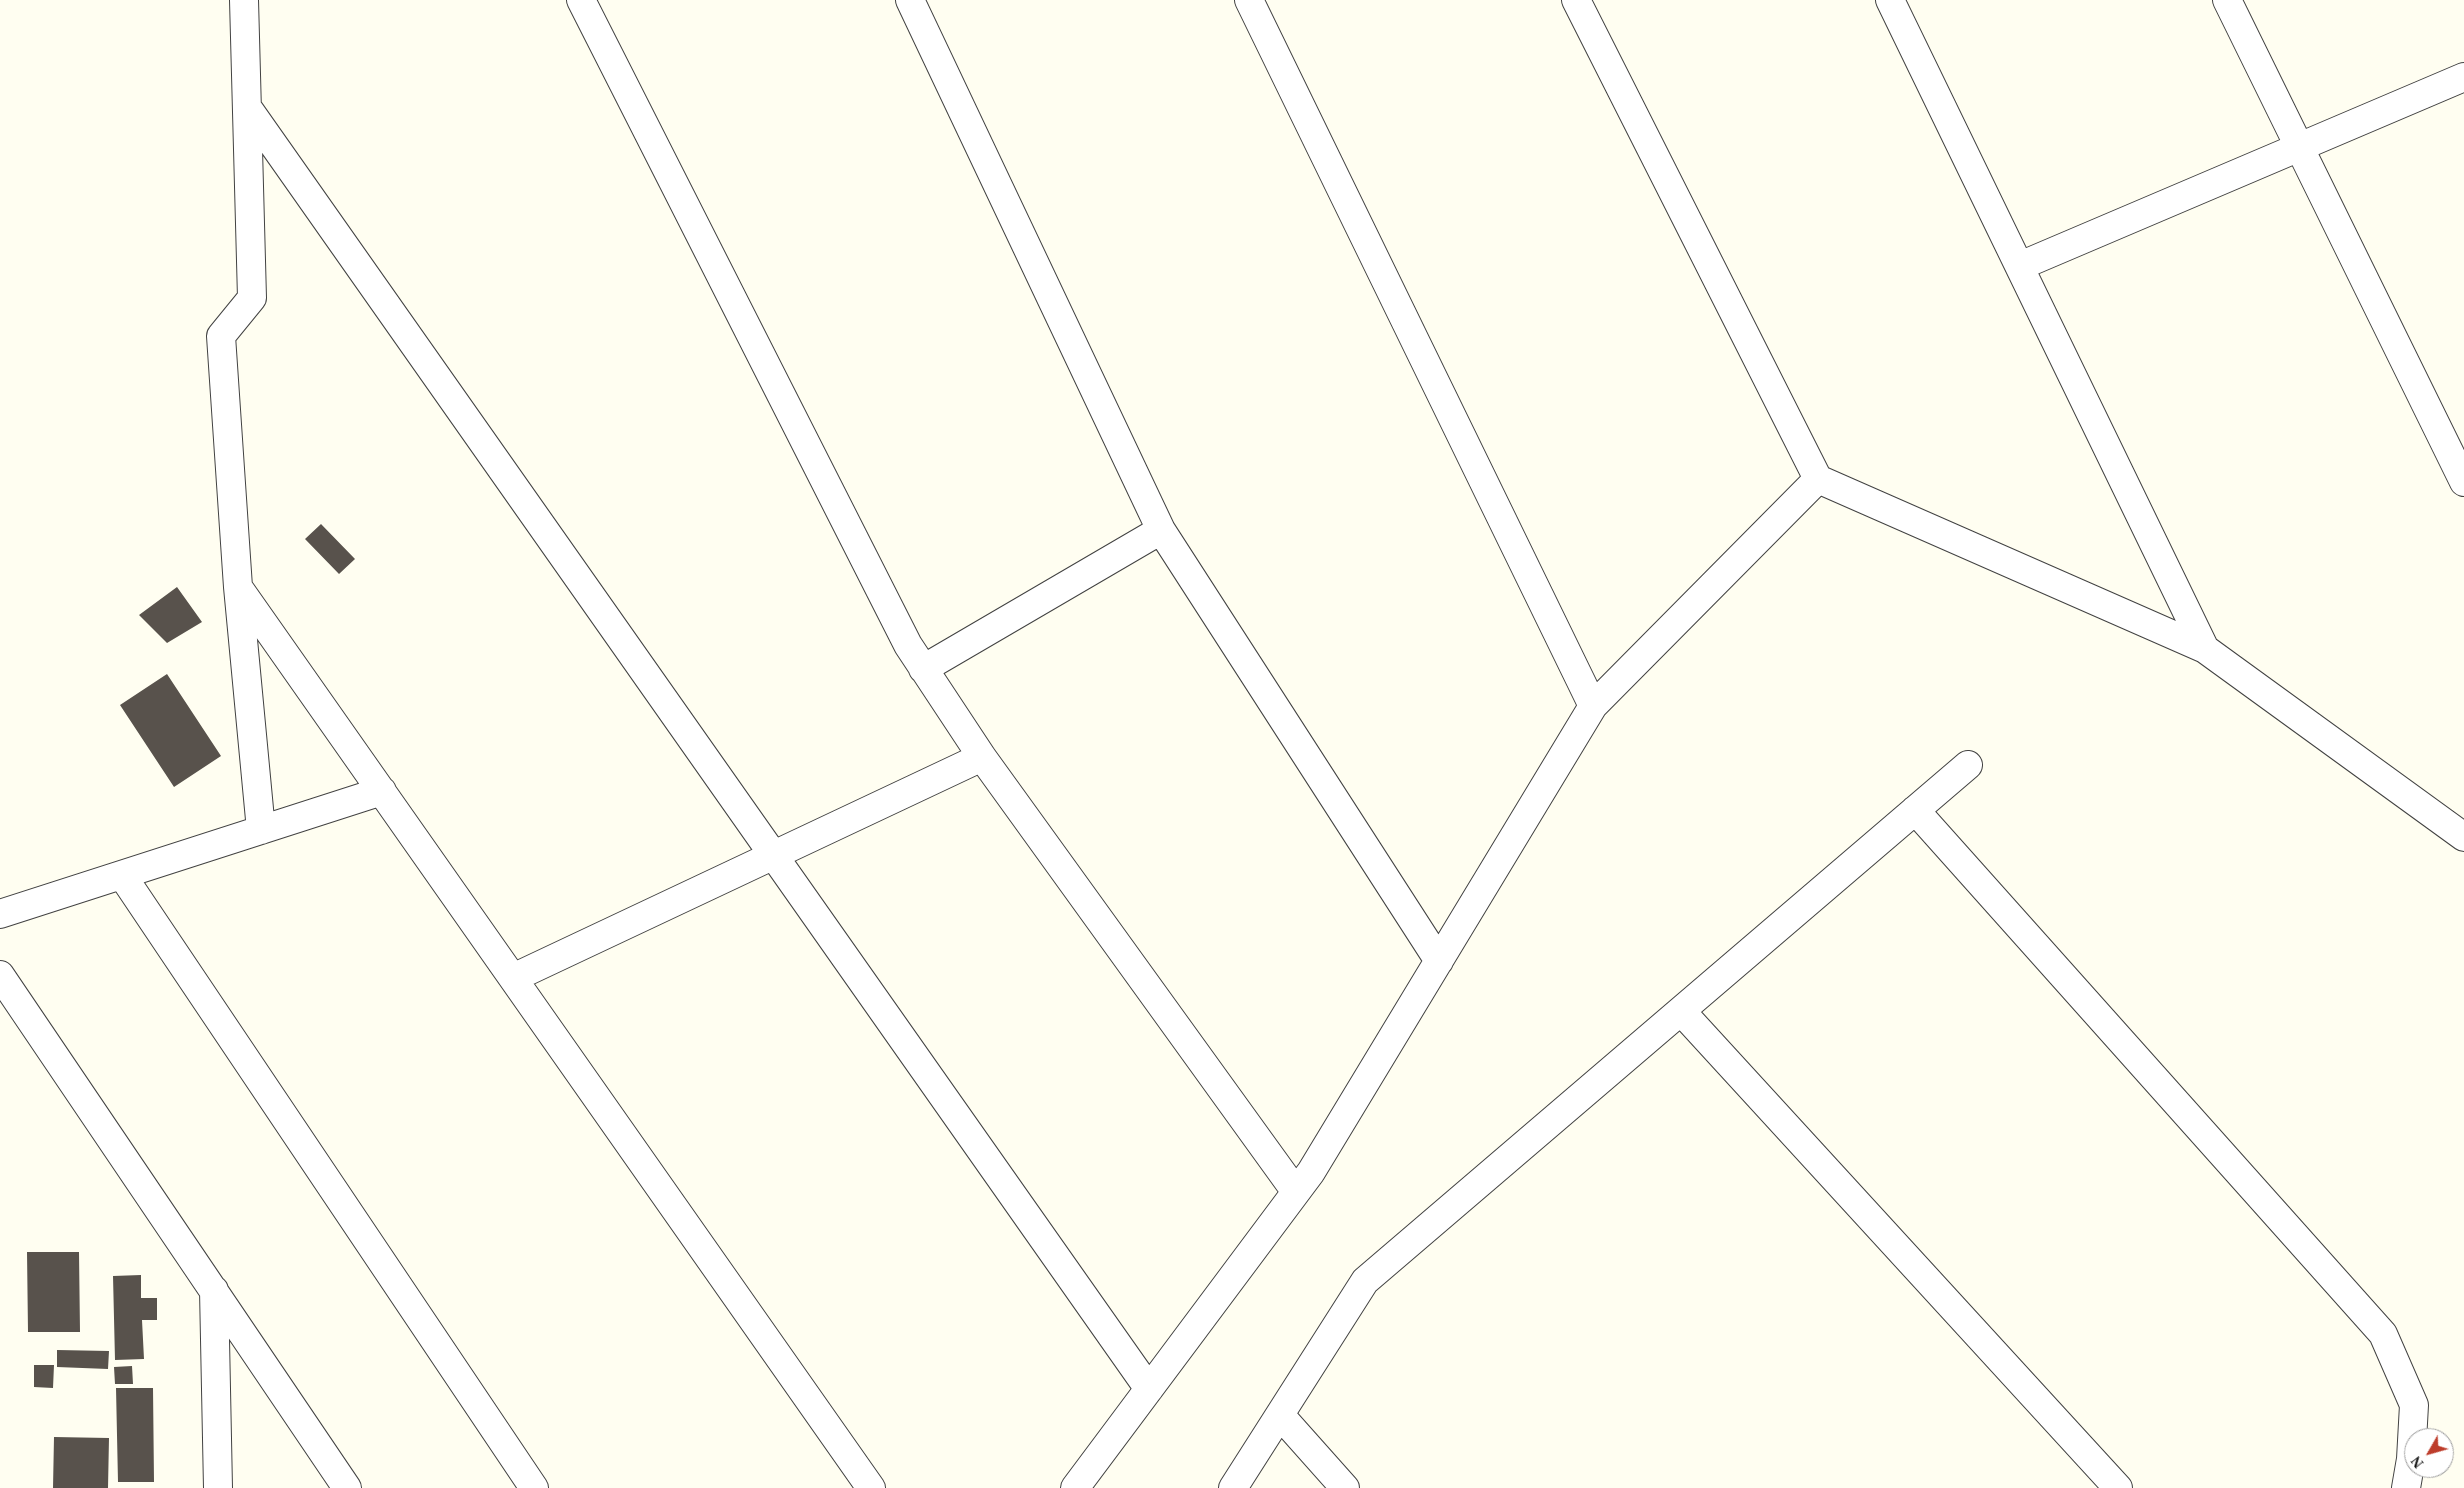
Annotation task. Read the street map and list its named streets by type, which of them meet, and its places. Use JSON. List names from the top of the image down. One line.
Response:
{"north":"bottom left"}
